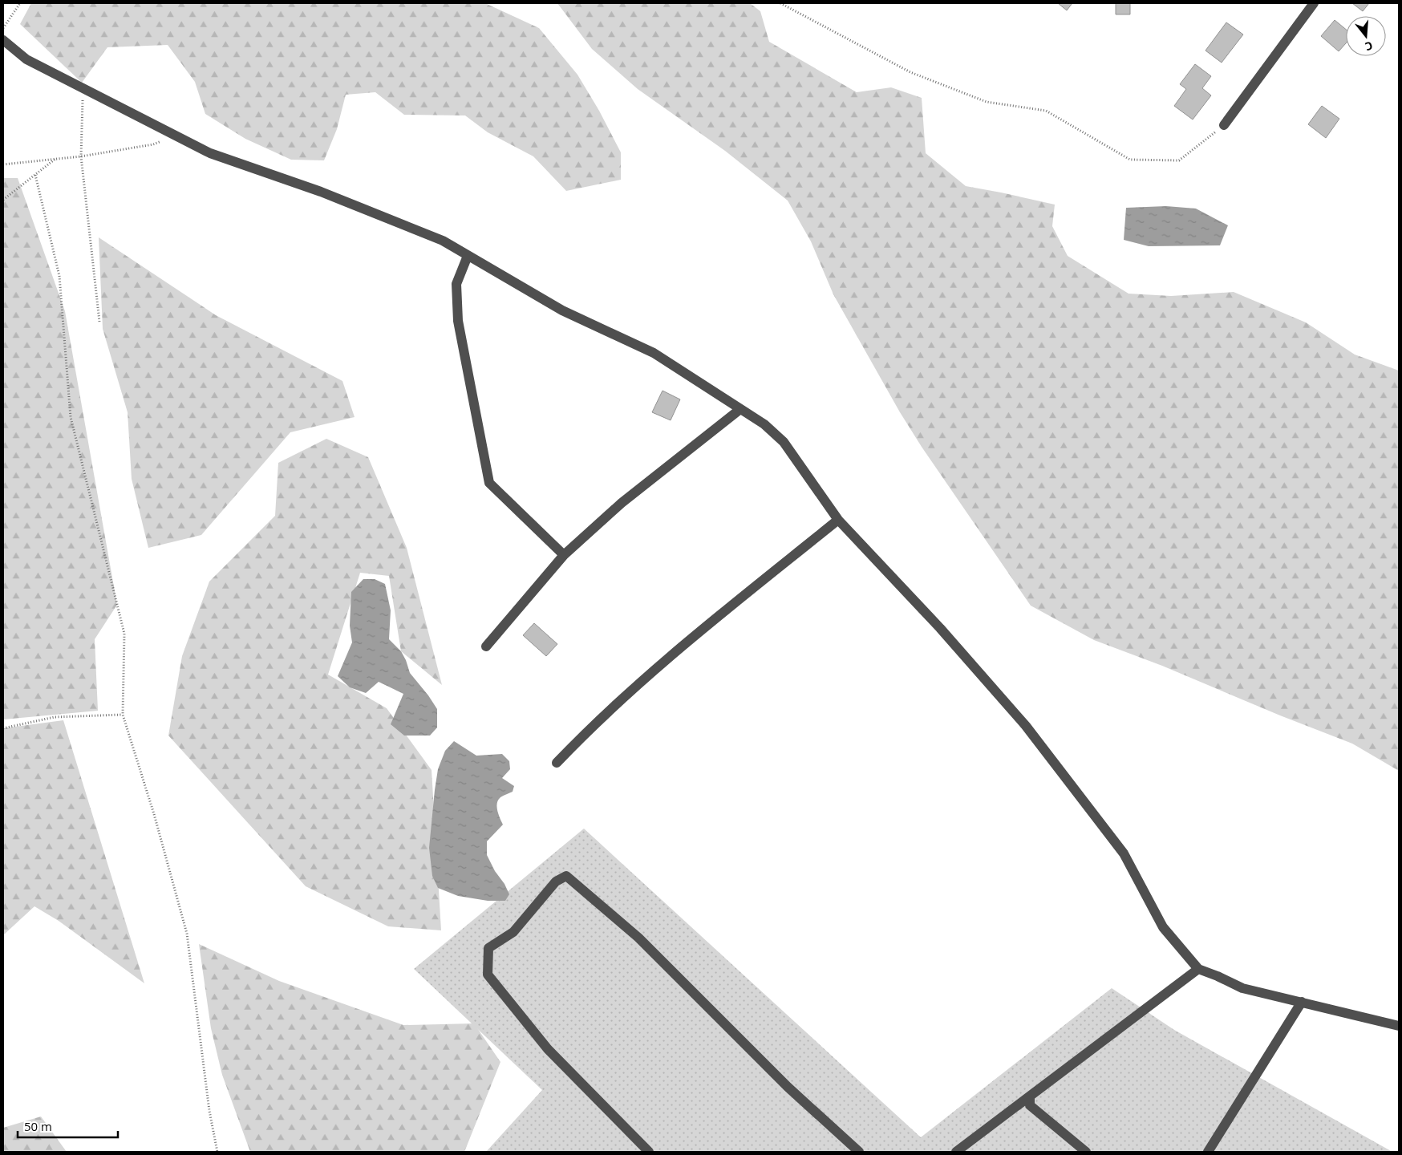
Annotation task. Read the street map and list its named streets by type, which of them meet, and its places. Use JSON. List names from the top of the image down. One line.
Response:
{"scale_bar":"50 m","north":"bottom"}
